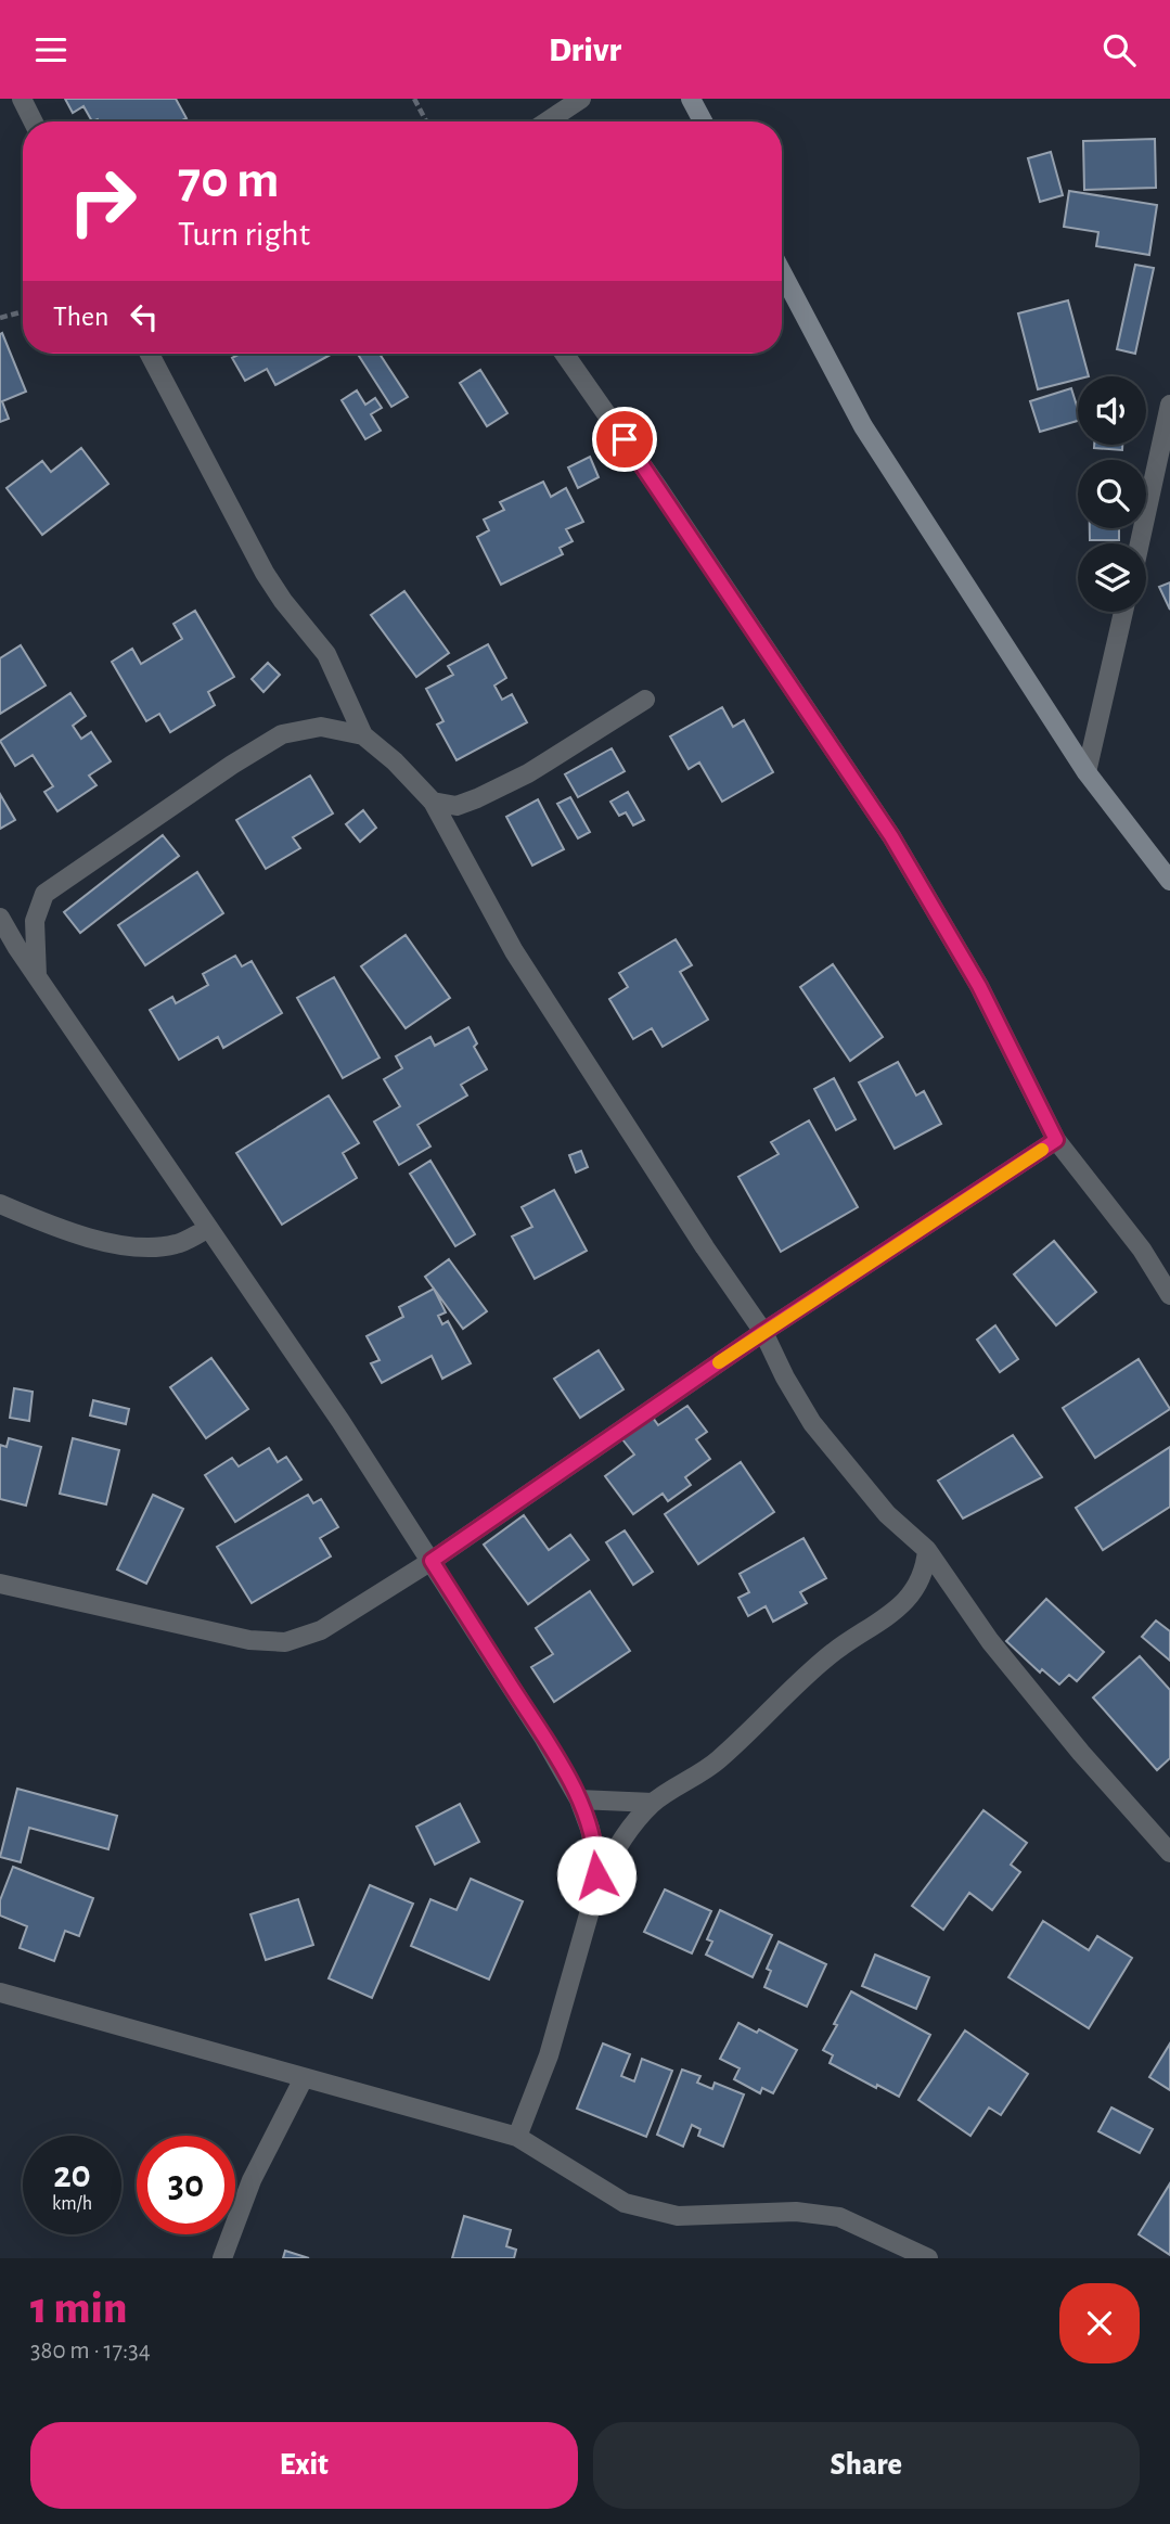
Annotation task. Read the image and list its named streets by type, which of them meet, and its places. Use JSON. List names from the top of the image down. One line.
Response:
{"page":{"header":"Drivr","turn":["70 m","Turn right"],"then":"Then","speed":"20 km/h","limit":"30","heading":["1 min","380 m · 17:34"],"buttons":["Exit","Share"]}}
